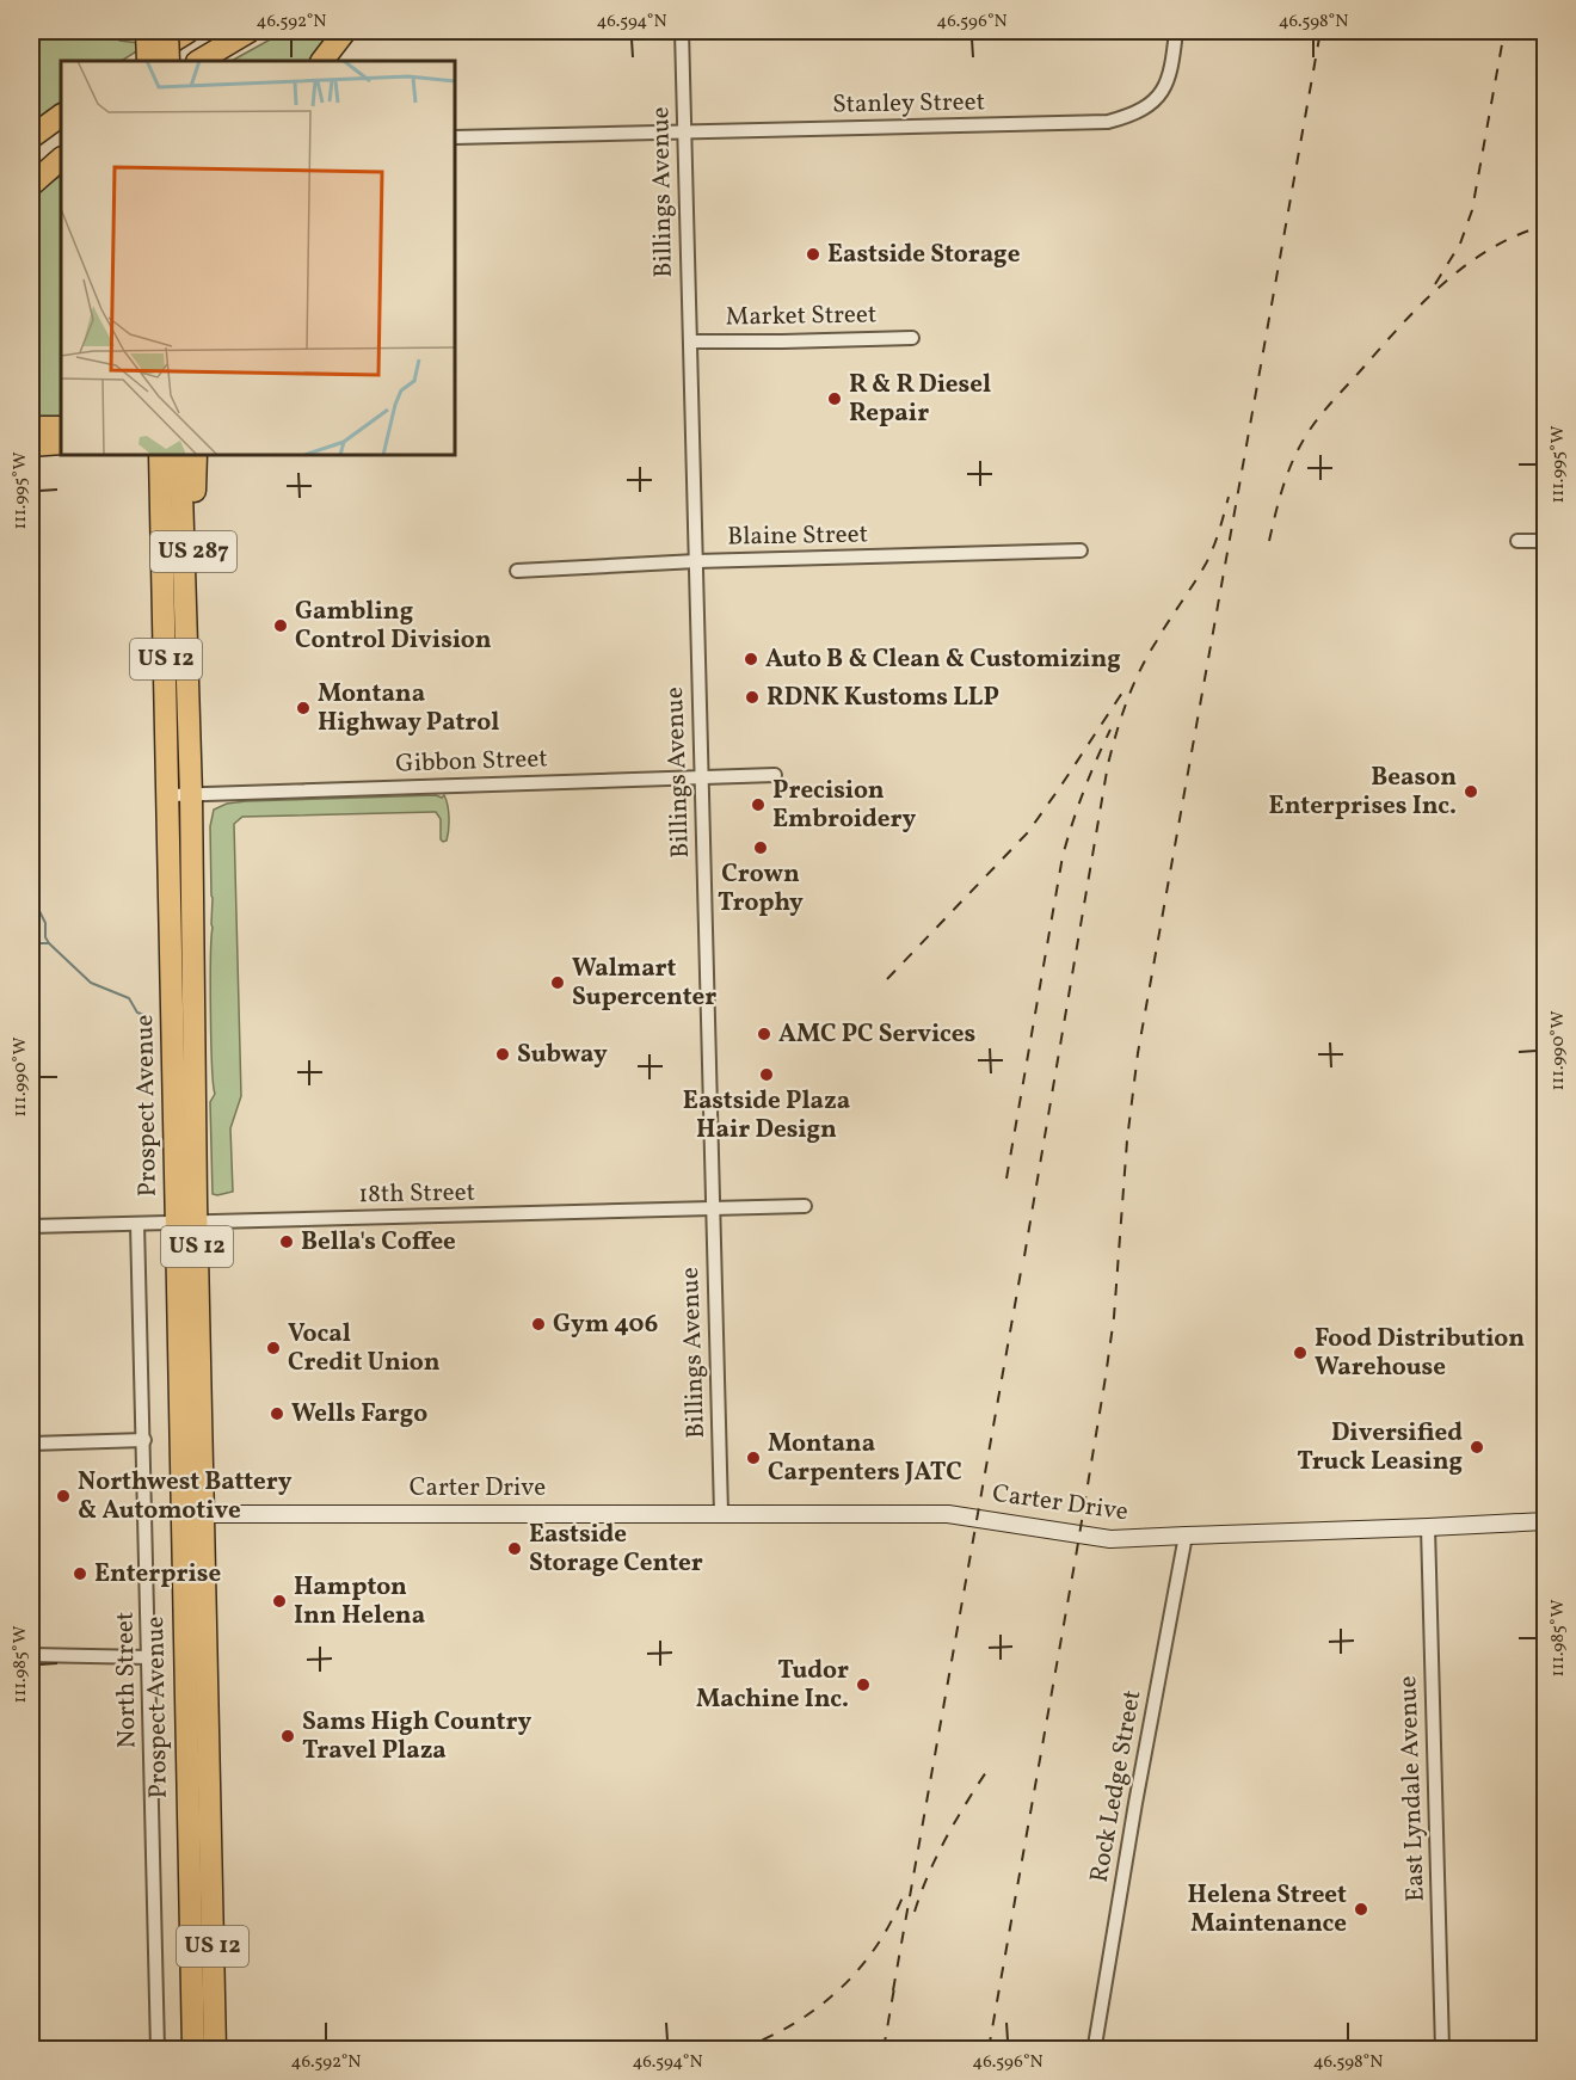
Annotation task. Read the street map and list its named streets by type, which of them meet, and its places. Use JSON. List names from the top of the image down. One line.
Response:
{"streets":{"highway":["US 287","US 12","Prospect Avenue"],"street":["Stanley Street","Billings Avenue","Market Street","Blaine Street","Gibbon Street","18th Street","Carter Drive","North Street","Rock Ledge Street","East Lyndale Avenue"]},"crossings":[["Stanley Street","Billings Avenue"],["Billings Avenue","Market Street"],["Billings Avenue","Blaine Street"],["Billings Avenue","Gibbon Street"],["Billings Avenue","18th Street"],["Billings Avenue","Carter Drive"],["US 287","Prospect Avenue"],["US 12","Prospect Avenue"],["Gibbon Street","Prospect Avenue"],["Prospect Avenue","18th Street"],["Prospect Avenue","Carter Drive"],["18th Street","North Street"],["Carter Drive","Rock Ledge Street"],["Carter Drive","East Lyndale Avenue"]],"places":["Eastside Storage","R & R Diesel Repair","Gambling Control Division","Auto B & Clean & Customizing","RDNK Kustoms LLP","Montana Highway Patrol","Beason Enterprises Inc.","Precision Embroidery","Crown Trophy","Walmart Supercenter","AMC PC Services","Subway","Eastside Plaza Hair Design","Bella's Coffee","Gym 406","Vocal Credit Union","Food Distribution Warehouse","Wells Fargo","Diversified Truck Leasing","Montana Carpenters JATC","Northwest Battery & Automotive","Eastside Storage Center","Enterprise","Hampton Inn Helena","Tudor Machine Inc.","Sams High Country Travel Plaza","Helena Street Maintenance"],"coordinates":["46.592°N","46.594°N","46.596°N","46.598°N","111.995°W","111.990°W","111.985°W"]}
